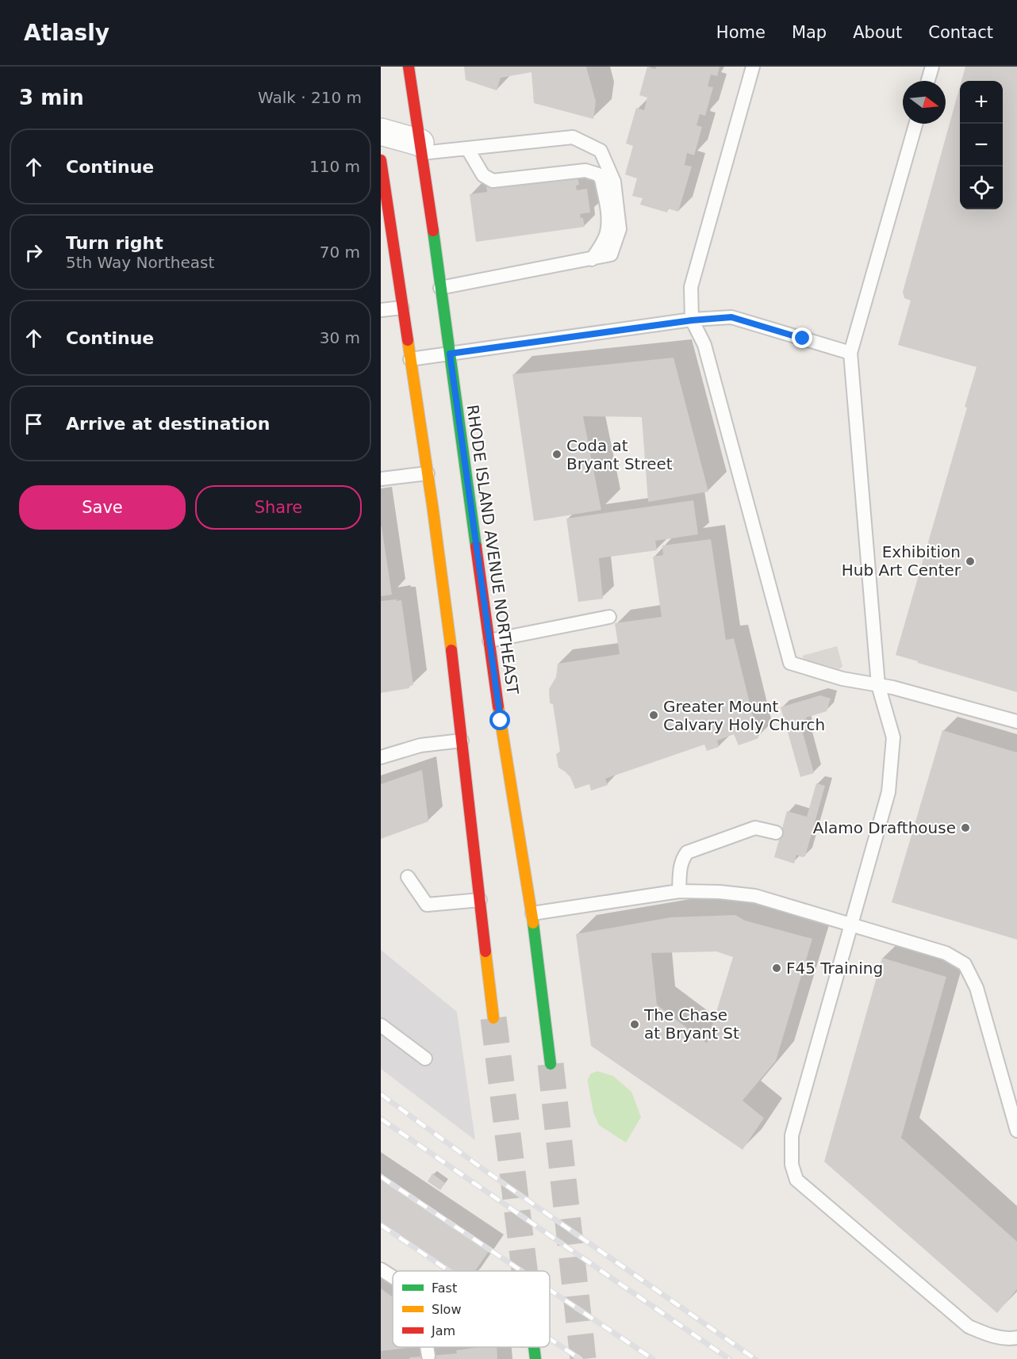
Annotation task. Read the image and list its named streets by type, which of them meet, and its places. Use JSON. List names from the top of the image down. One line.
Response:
{"streets":{"main road":["RHODE ISLAND AVENUE NORTHEAST"]},"places":["Coda at Bryant Street","Exhibition Hub Art Center","Greater Mount Calvary Holy Church","Alamo Drafthouse","F45 Training","The Chase at Bryant St"],"legend":["Fast","Slow","Jam"],"north":"right","page":{"header":"Atlasly","nav":["Home","Map","About","Contact"],"heading":["3 min","Walk · 210 m"],"map_buttons":["+","−"],"list":[["Continue","110 m"],["Turn right","5th Way Northeast","70 m"],["Continue","30 m"],"Arrive at destination"],"buttons":["Save","Share"]}}
